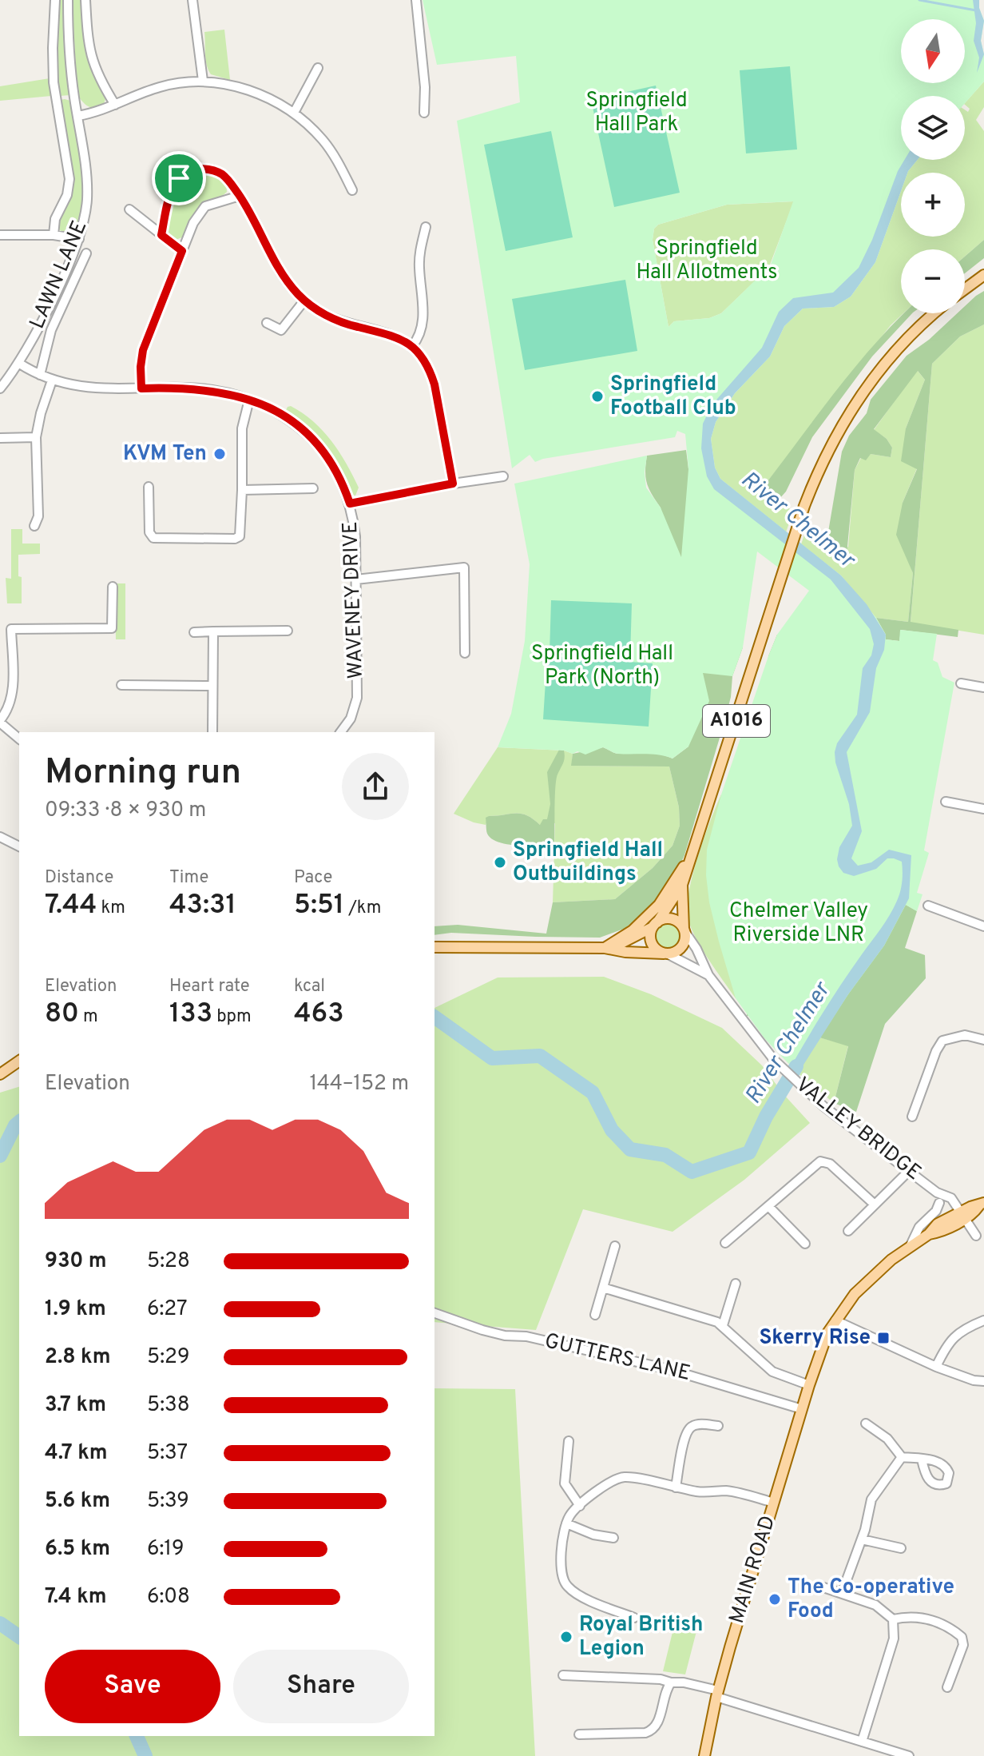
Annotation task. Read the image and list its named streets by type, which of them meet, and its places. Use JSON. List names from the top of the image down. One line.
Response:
{"streets":{"main road":["A1016","MAIN ROAD"],"street":["LAWN LANE","WAVENEY DRIVE","VALLEY BRIDGE","GUTTERS LANE"]},"crossings":[["LAWN LANE","WAVENEY DRIVE"],["A1016","VALLEY BRIDGE"],["VALLEY BRIDGE","MAIN ROAD"],["GUTTERS LANE","MAIN ROAD"]],"water":["River Chelmer"],"parks":["Springfield Hall Park","Springfield Hall Allotments","Springfield Hall Park (North)","Chelmer Valley Riverside LNR"],"places":{"other":["Springfield Football Club","KVM Ten","Springfield Hall Outbuildings","The Co-operative Food","Royal British Legion"],"transit":["Skerry Rise"]},"north":"bottom","page":{"map_buttons":["+","−"],"heading":["Morning run","09:33 · 8 × 930 m"],"stats":[["Distance","7.44 km"],["Time","43:31"],["Pace","5:51 /km"],["Elevation","80 m"],["Heart rate","133 bpm"],["kcal","463"]],"chart":["Elevation","144–152 m"],"list":[{"name":"930 m","note":"5:28"},{"name":"1.9 km","note":"6:27"},{"name":"2.8 km","note":"5:29"},{"name":"3.7 km","note":"5:38"},{"name":"4.7 km","note":"5:37"},{"name":"5.6 km","note":"5:39"},{"name":"6.5 km","note":"6:19"},{"name":"7.4 km","note":"6:08"}],"buttons":["Save","Share"]}}
